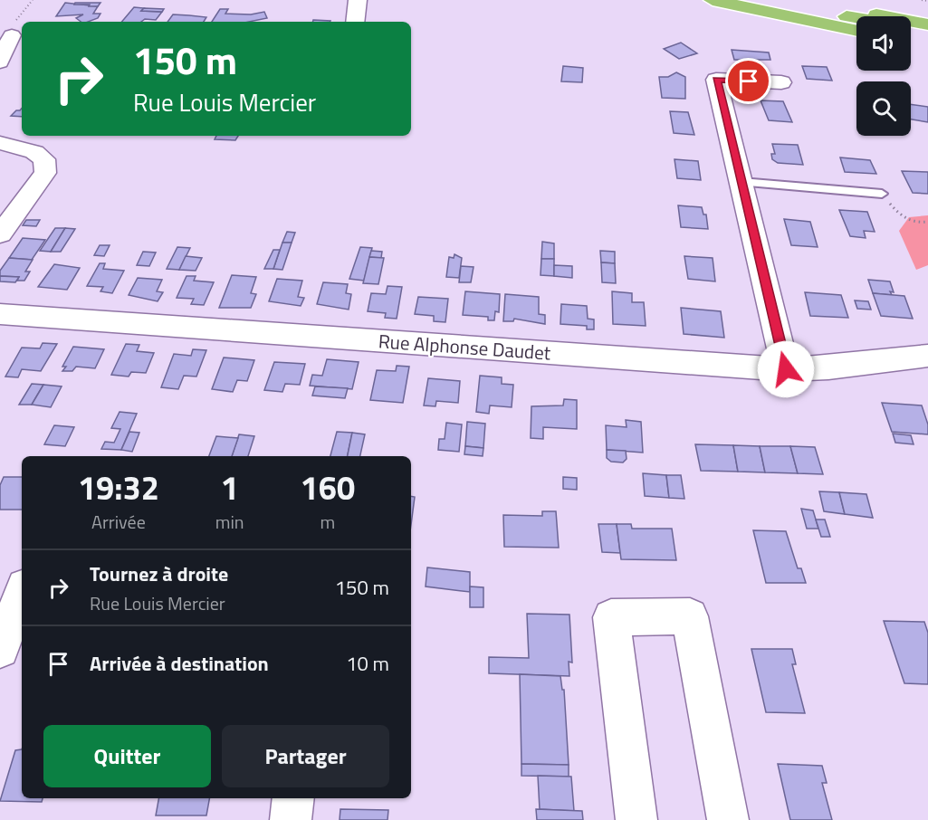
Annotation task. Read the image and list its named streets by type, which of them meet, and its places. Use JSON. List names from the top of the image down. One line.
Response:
{"streets":{"street":["Rue Alphonse Daudet"]},"page":{"turn":["150 m","Rue Louis Mercier"],"eta":["19:32","Arrivée","1","min","160","m"],"list":[{"name":"Tournez à droite","note":"Rue Louis Mercier","value":"150 m"},{"name":"Arrivée à destination","value":"10 m"}],"buttons":["Quitter","Partager"]}}
